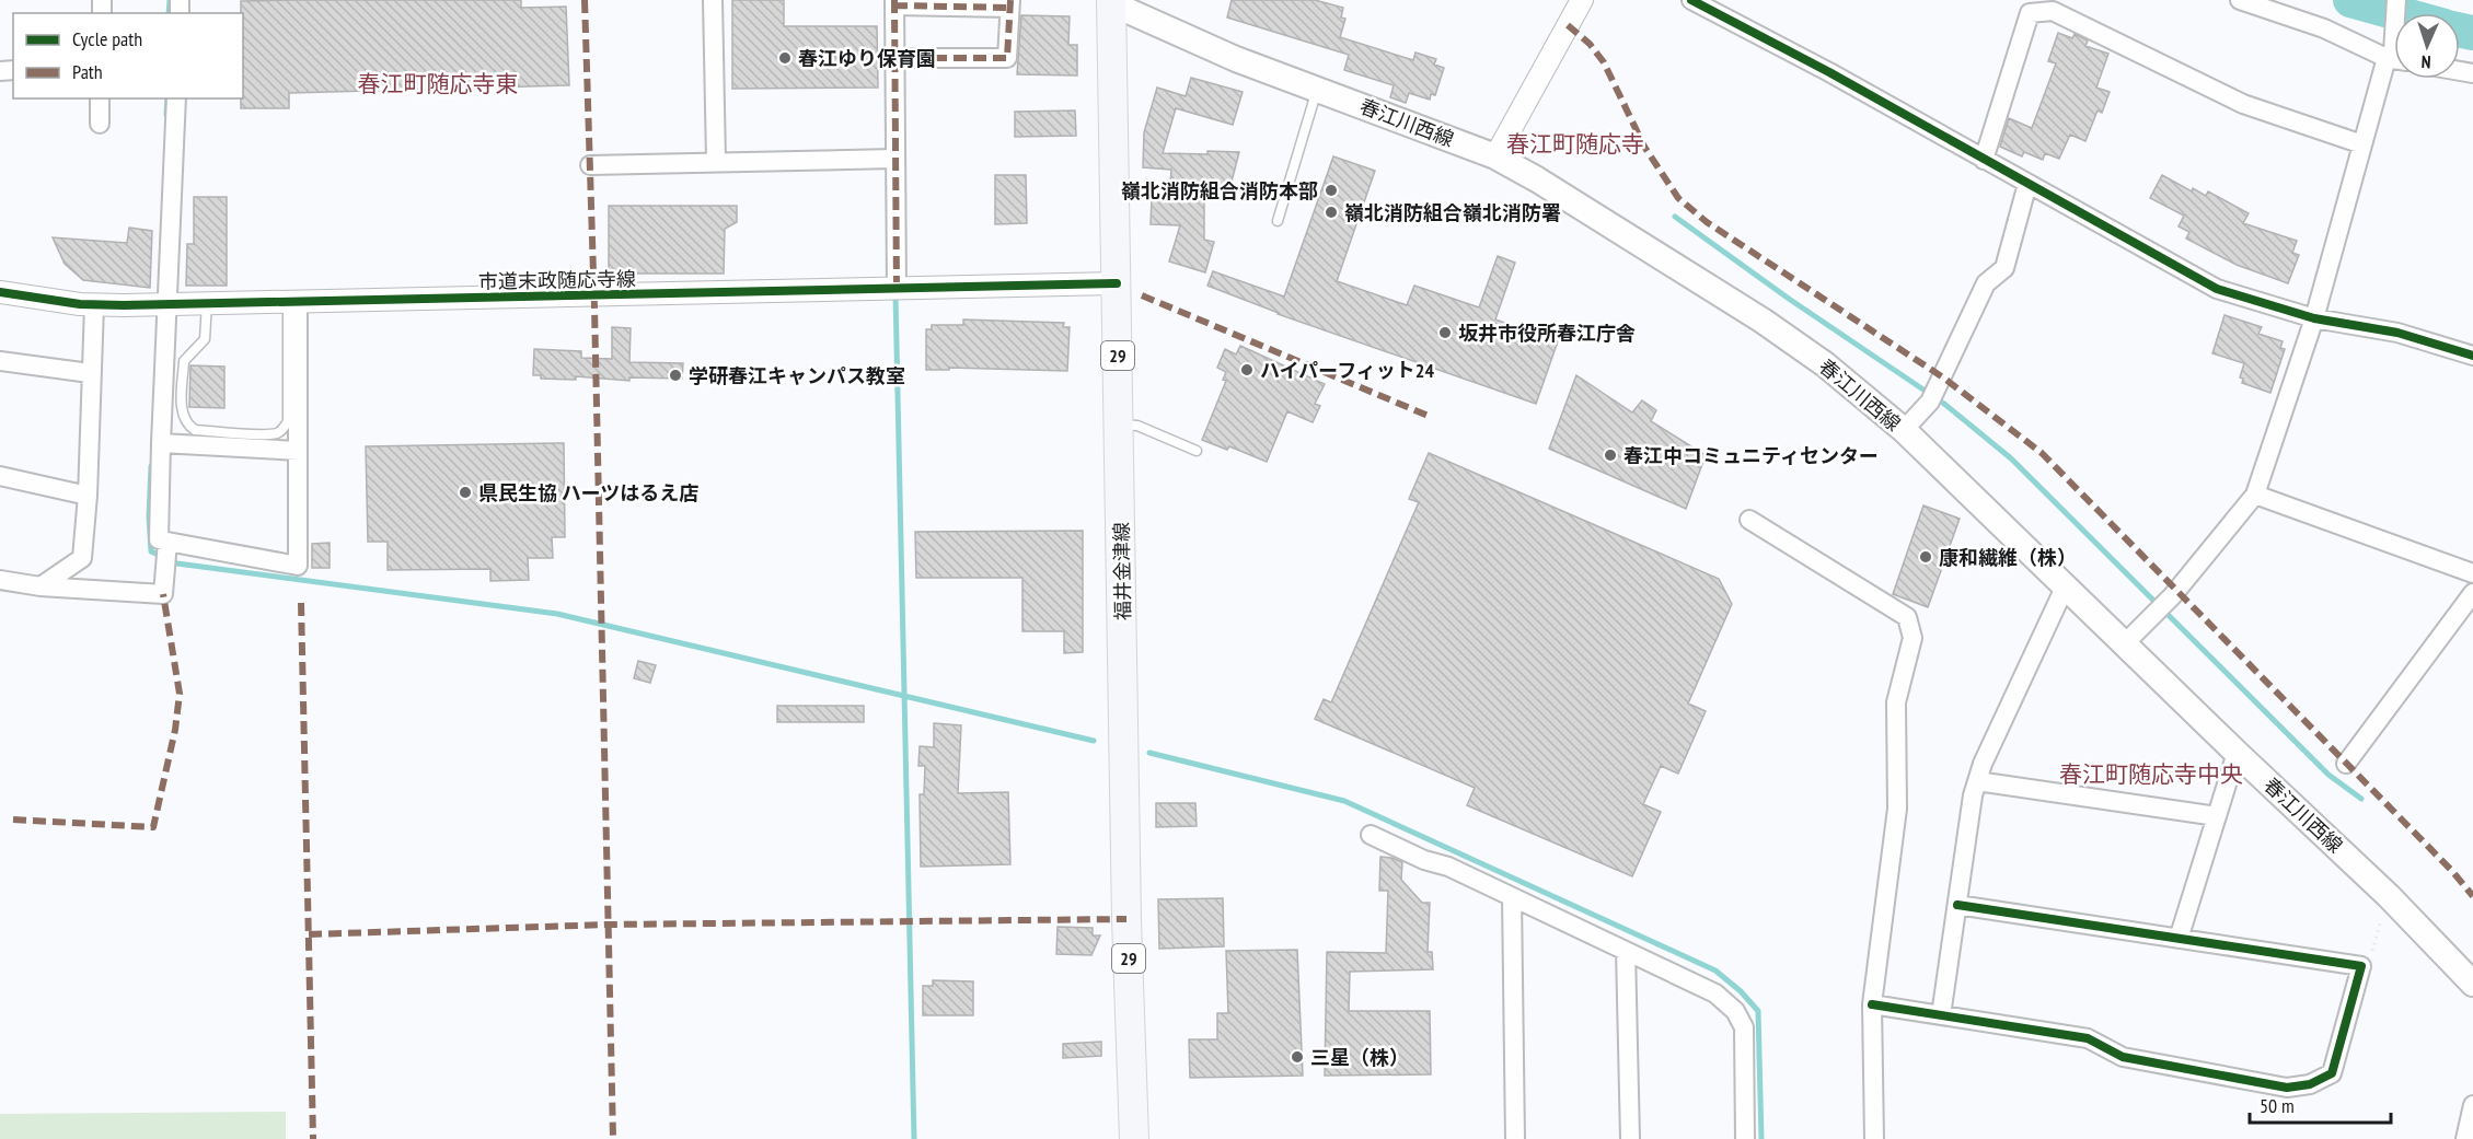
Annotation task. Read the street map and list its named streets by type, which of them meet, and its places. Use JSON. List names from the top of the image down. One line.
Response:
{"streets":{"main road":["春江川西線","29","福井金津線"],"street":["市道末政随応寺線"]},"crossings":[["春江川西線","福井金津線"],["市道末政随応寺線","福井金津線"]],"districts":["春江町随応寺東","春江町随応寺","春江町随応寺中央"],"places":["春江ゆり保育園","嶺北消防組合消防本部","嶺北消防組合嶺北消防署","坂井市役所春江庁舎","ハイパーフィット24","学研春江キャンパス教室","春江中コミュニティセンター","県民生協 ハーツはるえ店","康和繊維（株）","三星（株）"],"legend":["Cycle path","Path"],"scale_bar":"50 m","north":"bottom"}
